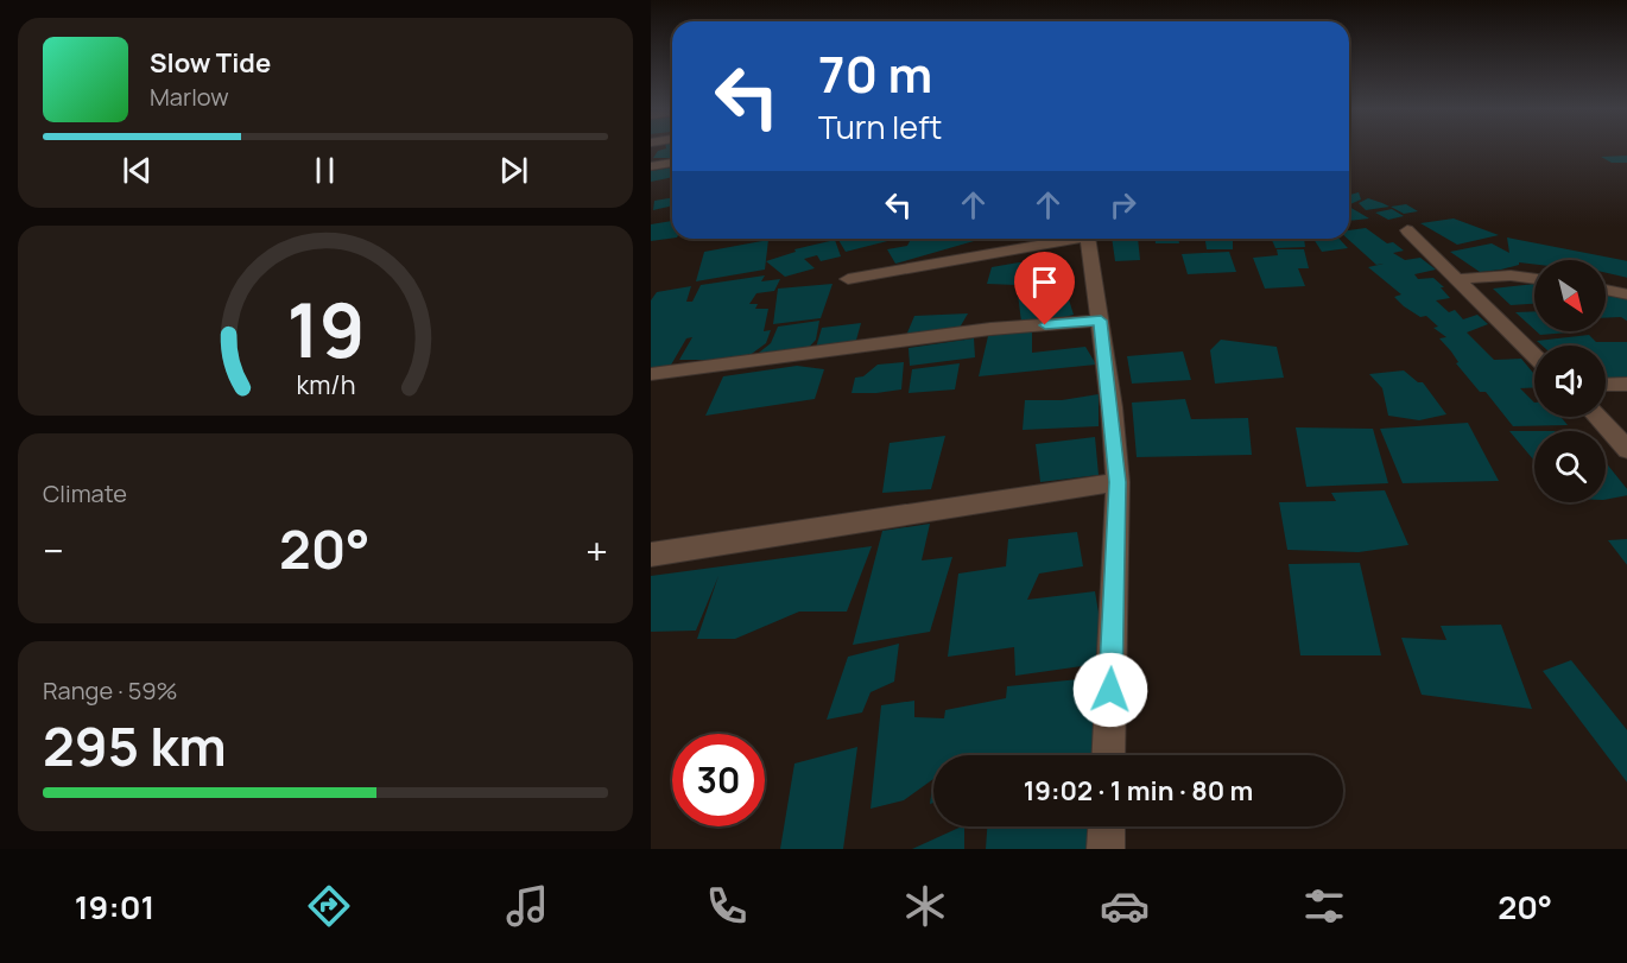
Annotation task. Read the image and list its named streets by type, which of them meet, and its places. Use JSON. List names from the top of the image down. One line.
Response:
{"north":"bottom right","page":{"turn":["70 m","Turn left"],"song":["Slow Tide","Marlow"],"tile":["Climate",["Range · 59%","295 km"]],"heat":["−","20°","+"],"limit":"30","trip":"19:02 · 1 min · 80 m","tabs":["19:01","20°"],"gauge":["19","km/h"]}}
